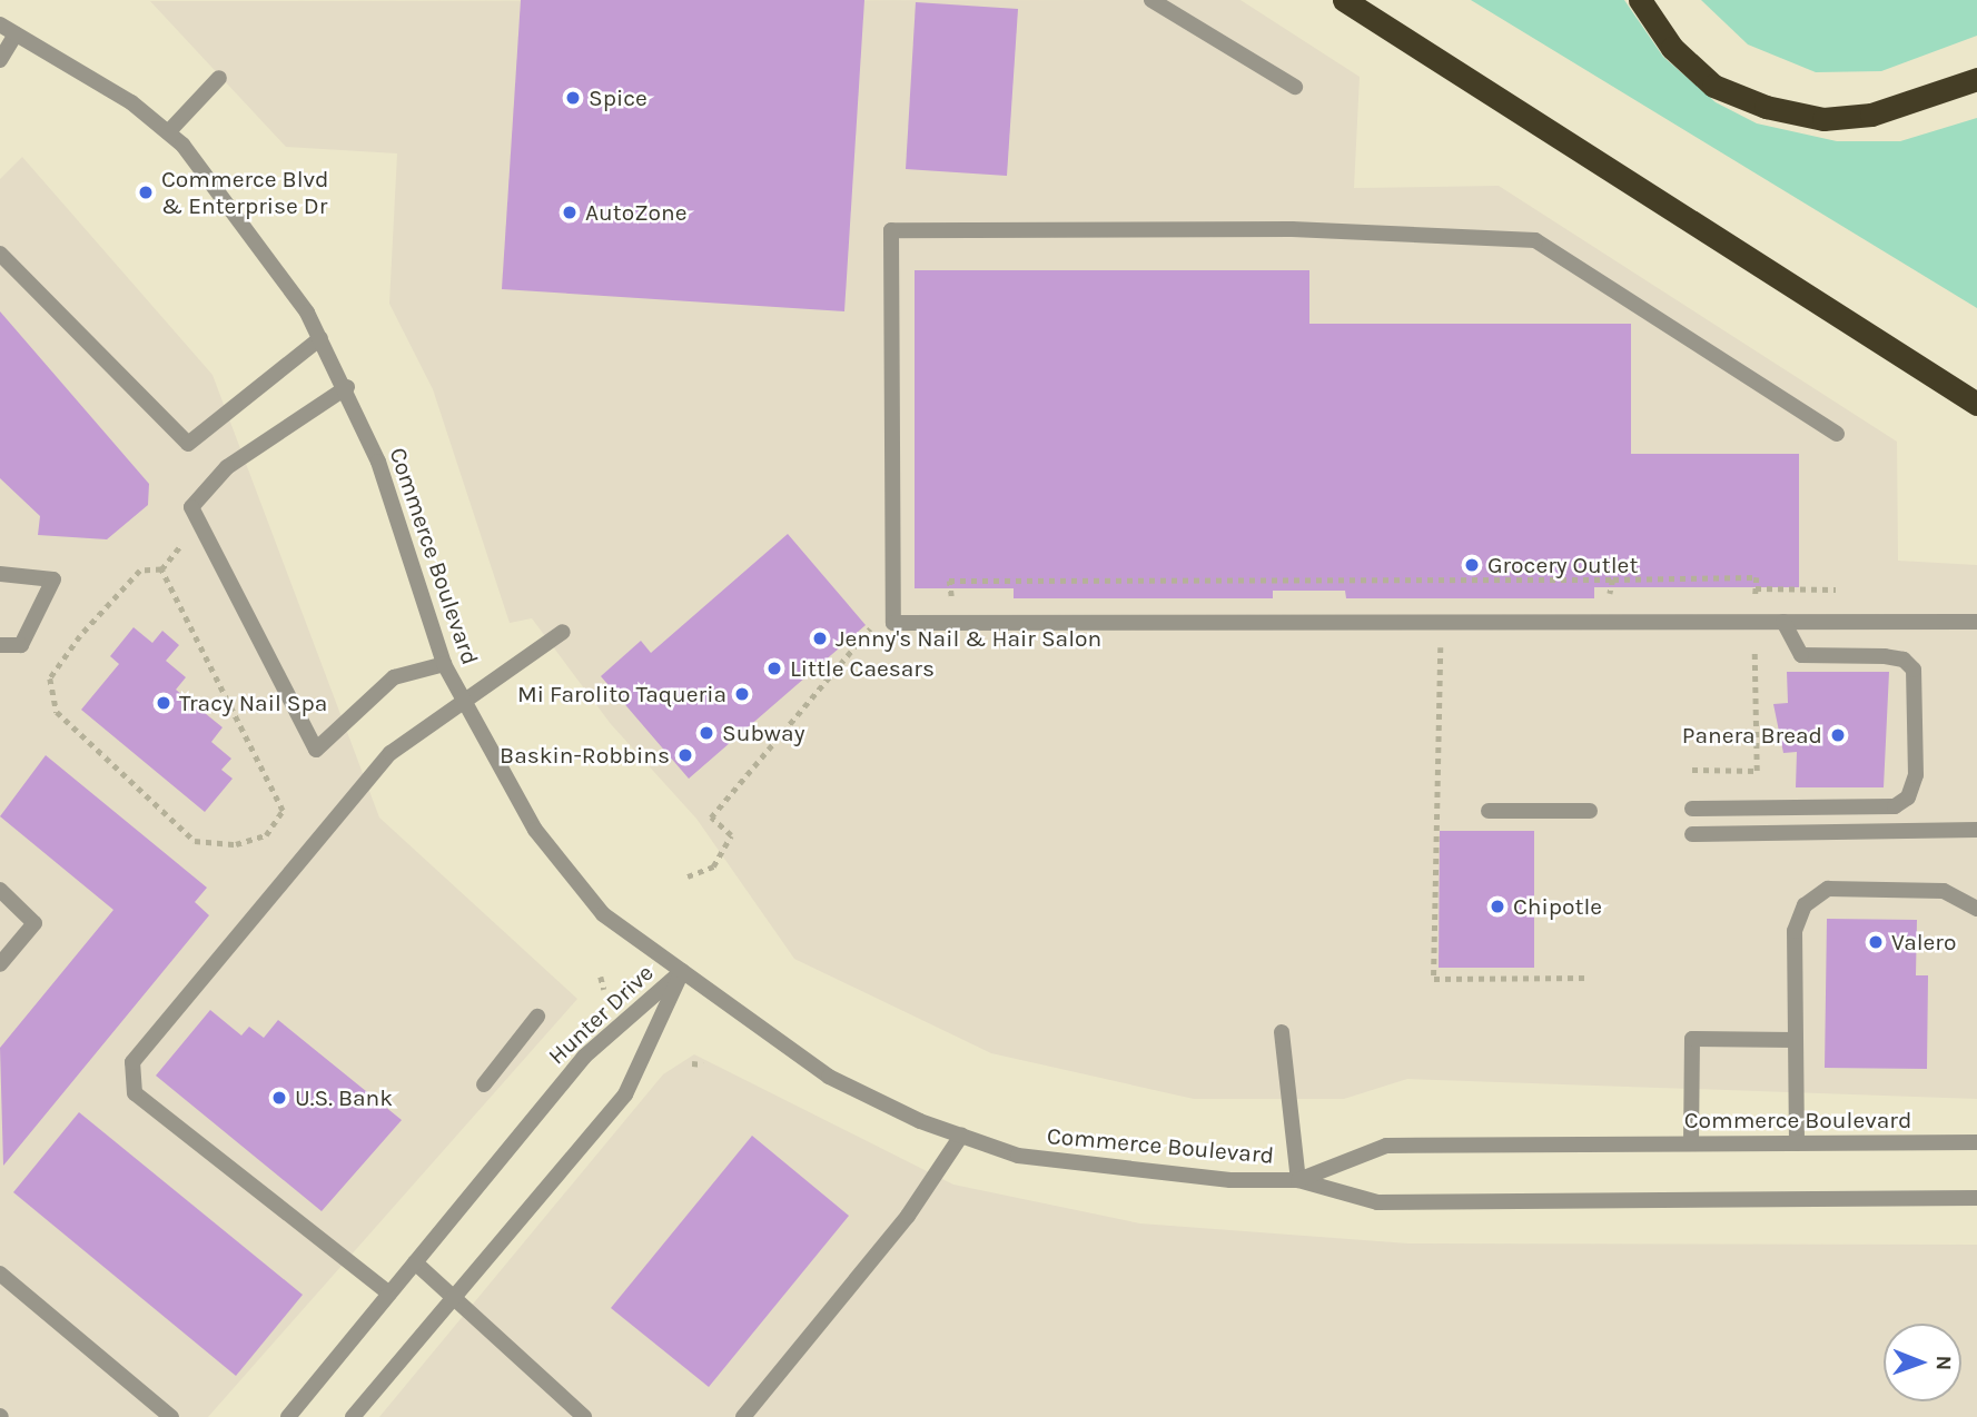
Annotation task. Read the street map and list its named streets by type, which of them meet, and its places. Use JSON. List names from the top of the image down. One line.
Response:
{"streets":{"street":["Commerce Boulevard","Hunter Drive"]},"crossings":[["Commerce Boulevard","Hunter Drive"]],"places":["Spice","Commerce Blvd & Enterprise Dr","AutoZone","Grocery Outlet","Jenny's Nail & Hair Salon","Little Caesars","Mi Farolito Taqueria","Tracy Nail Spa","Subway","Panera Bread","Baskin-Robbins","Chipotle","Valero","U.S. Bank"],"north":"right"}
